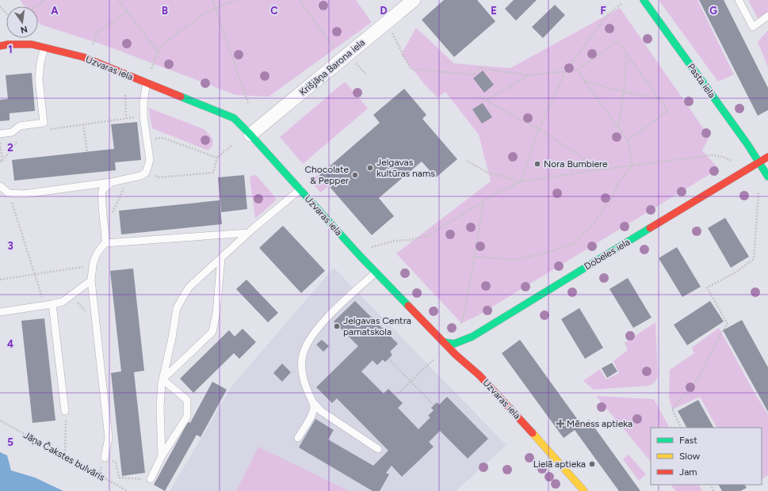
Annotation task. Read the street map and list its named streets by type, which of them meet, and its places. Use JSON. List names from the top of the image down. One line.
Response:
{"streets":{"main road":["Uzvaras iela","Pasta iela","Dobeles iela"],"street":["Krišjāņa Barona iela"],"path":["Jāņa Čakstes bulvāris"]},"crossings":[["Krišjāņa Barona iela","Uzvaras iela"],["Uzvaras iela","Dobeles iela"],["Pasta iela","Dobeles iela"]],"places":{"other":["Nora Bumbiere","Jelgavas kultūras nams","Chocolate & Pepper","Jelgavas Centra pamatskola","Lielā aptieka"],"health":["Mēness aptieka"]},"legend":["Fast","Slow","Jam"],"north":"bottom","grid":{"columns":["A","B","C","D","E","F","G"],"rows":["1","2","3","4","5"]}}
